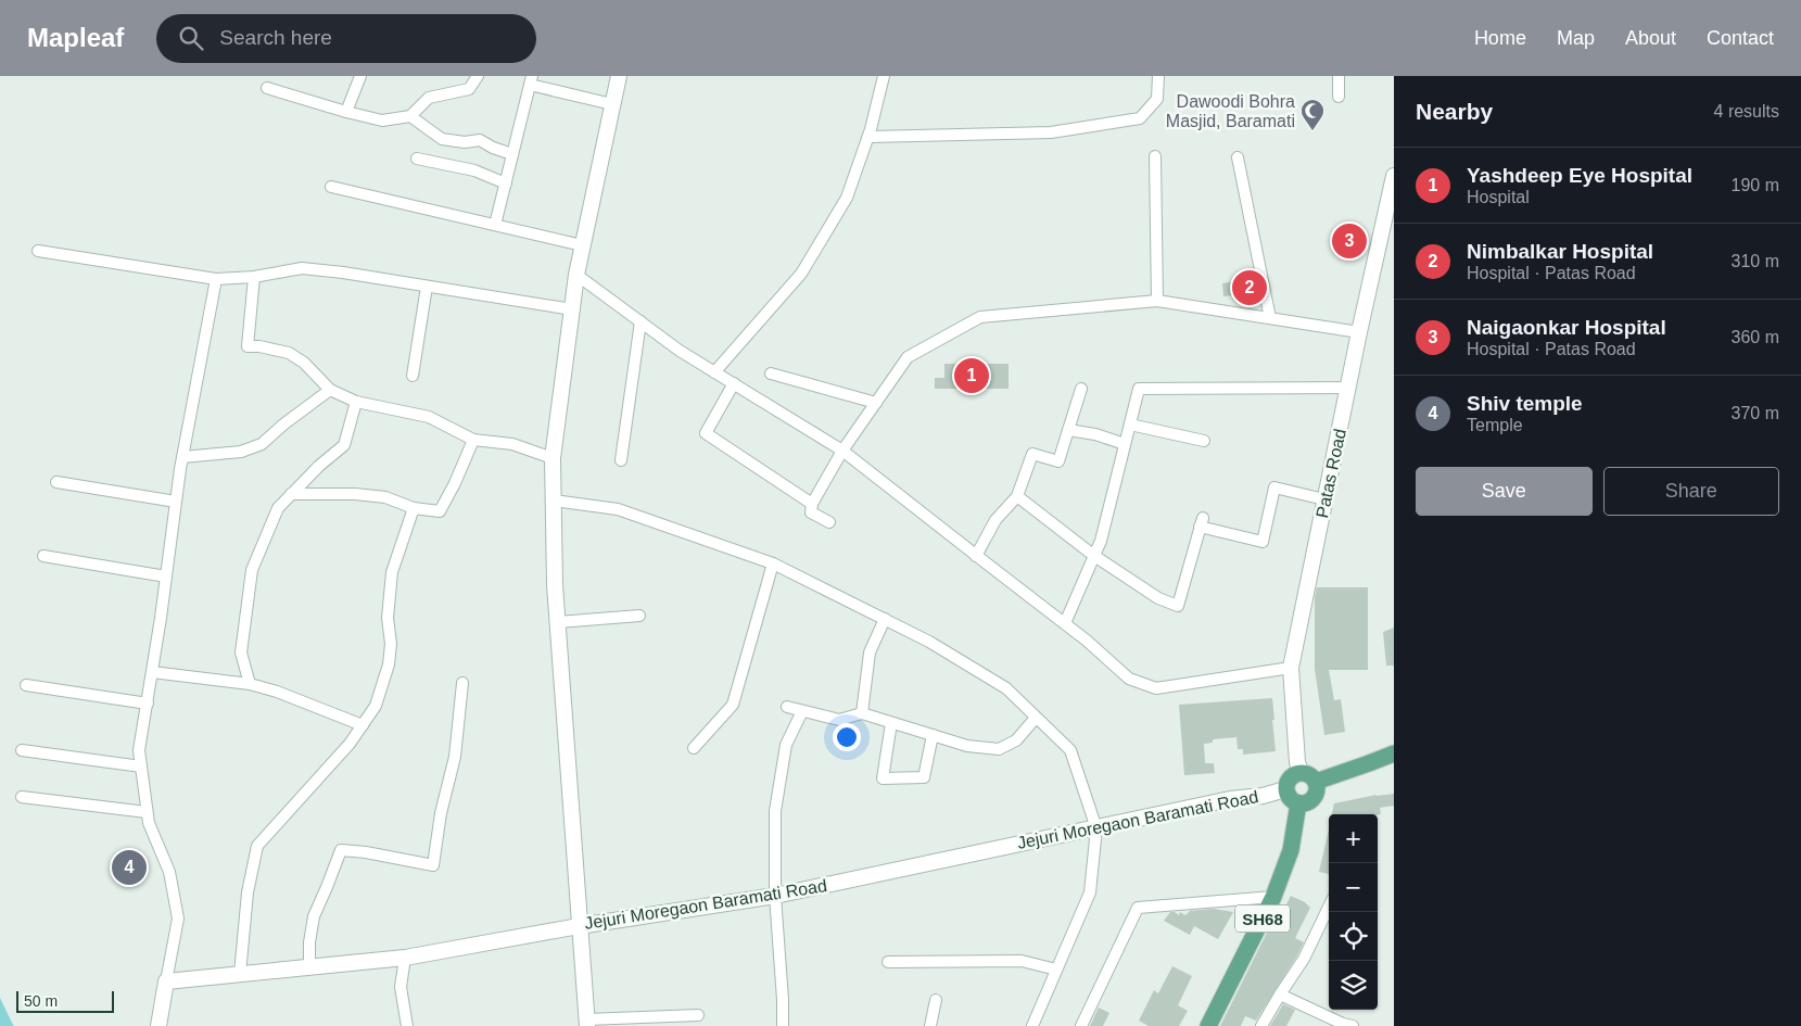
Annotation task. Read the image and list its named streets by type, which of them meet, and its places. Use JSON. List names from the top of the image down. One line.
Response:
{"streets":{"main road":["SH68"],"street":["Patas Road","Jejuri Moregaon Baramati Road"]},"crossings":[["Patas Road","Jejuri Moregaon Baramati Road"],["Patas Road","SH68"],["Jejuri Moregaon Baramati Road","SH68"]],"places":{"mosque":["Dawoodi Bohra Masjid, Baramati"]},"scale_bar":"50 m","page":{"header":"Mapleaf","search":"Search here","nav":["Home","Map","About","Contact"],"heading":["Nearby","4 results"],"list":[{"mark":"1","name":"Yashdeep Eye Hospital","note":"Hospital","value":"190 m"},{"mark":"2","name":"Nimbalkar Hospital","note":"Hospital · Patas Road","value":"310 m"},{"mark":"3","name":"Naigaonkar Hospital","note":"Hospital · Patas Road","value":"360 m"},{"mark":"4","name":"Shiv temple","note":"Temple","value":"370 m"}],"pins":["3","2","1","4"],"buttons":["Save","Share"],"map_buttons":["+","−"],"scale":"50 m"}}
